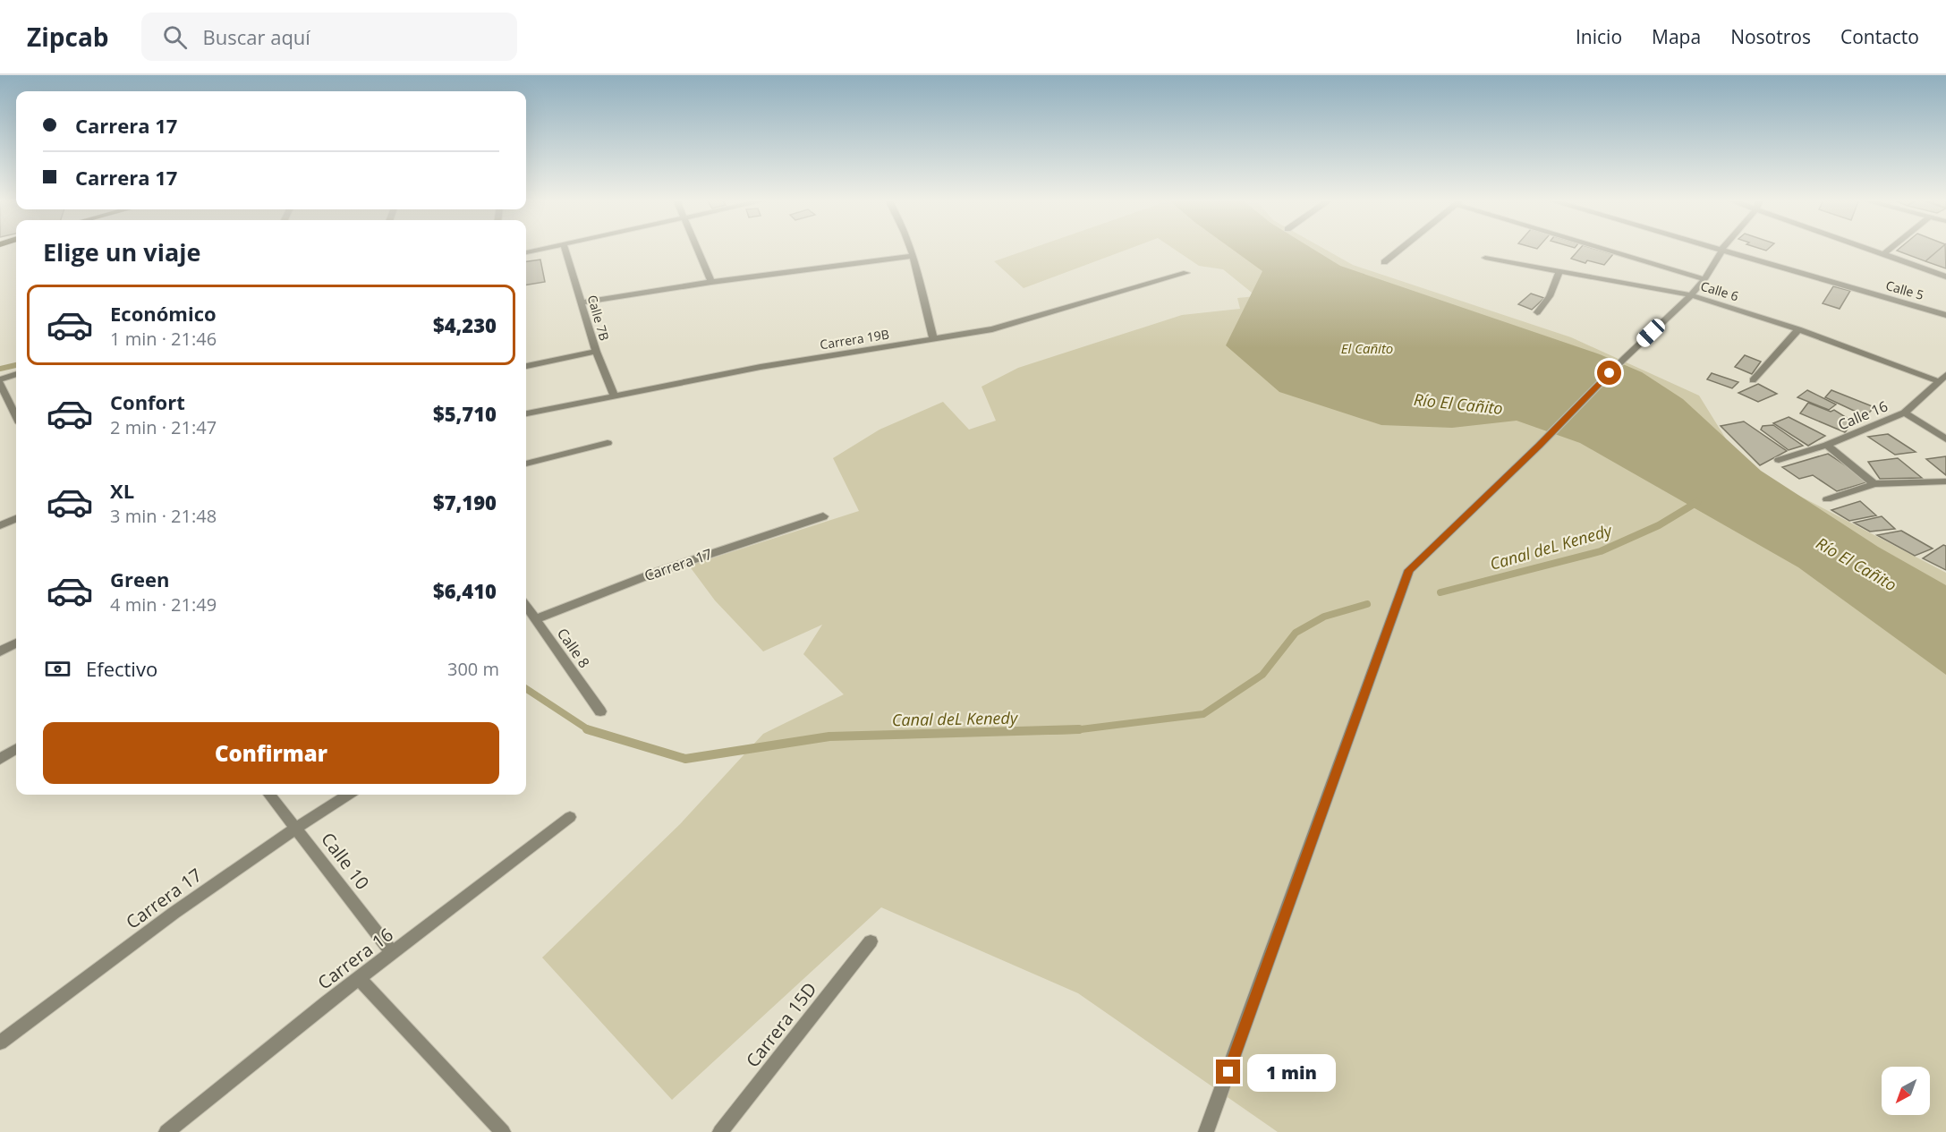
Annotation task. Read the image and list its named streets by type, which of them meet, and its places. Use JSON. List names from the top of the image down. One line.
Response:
{"streets":{"street":["Calle 5","Calle 6","Calle 7B","Carrera 19B","Calle 16","Carrera 17","Calle 8","Calle 10","Carrera 16","Carrera 15D"]},"crossings":[["Calle 6","Calle 16"],["Calle 7B","Carrera 19B"],["Carrera 17","Calle 8"],["Carrera 17","Calle 10"],["Calle 10","Carrera 16"]],"water":["El Cañito","Río El Cañito","Canal deL Kenedy"],"north":"bottom left","page":{"header":"Zipcab","search":"Buscar aquí","nav":["Inicio","Mapa","Nosotros","Contacto"],"banner":["Carrera 17","Carrera 17"],"heading":"Elige un viaje","list":[{"name":"Económico","note":"1 min · 21:46","value":"$4,230"},{"name":"Confort","note":"2 min · 21:47","value":"$5,710"},{"name":"XL","note":"3 min · 21:48","value":"$7,190"},{"name":"Green","note":"4 min · 21:49","value":"$6,410"}],"pay":["Efectivo","300 m"],"buttons":"Confirmar","bubble":"1 min"}}
